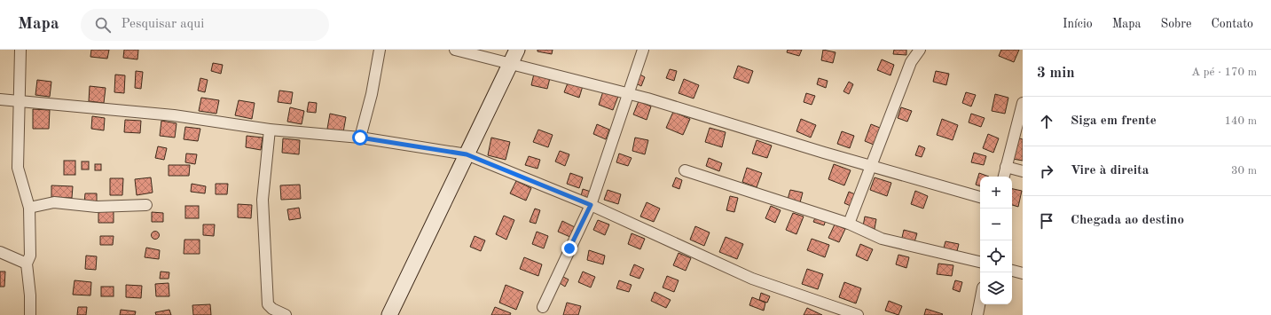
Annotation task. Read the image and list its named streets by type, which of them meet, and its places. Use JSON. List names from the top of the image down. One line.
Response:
{"page":{"header":"Mapa","search":"Pesquisar aqui","nav":["Início","Mapa","Sobre","Contato"],"heading":["3 min","A pé · 170 m"],"list":[["Siga em frente","140 m"],["Vire à direita","30 m"],"Chegada ao destino"],"map_buttons":["+","−"]}}
